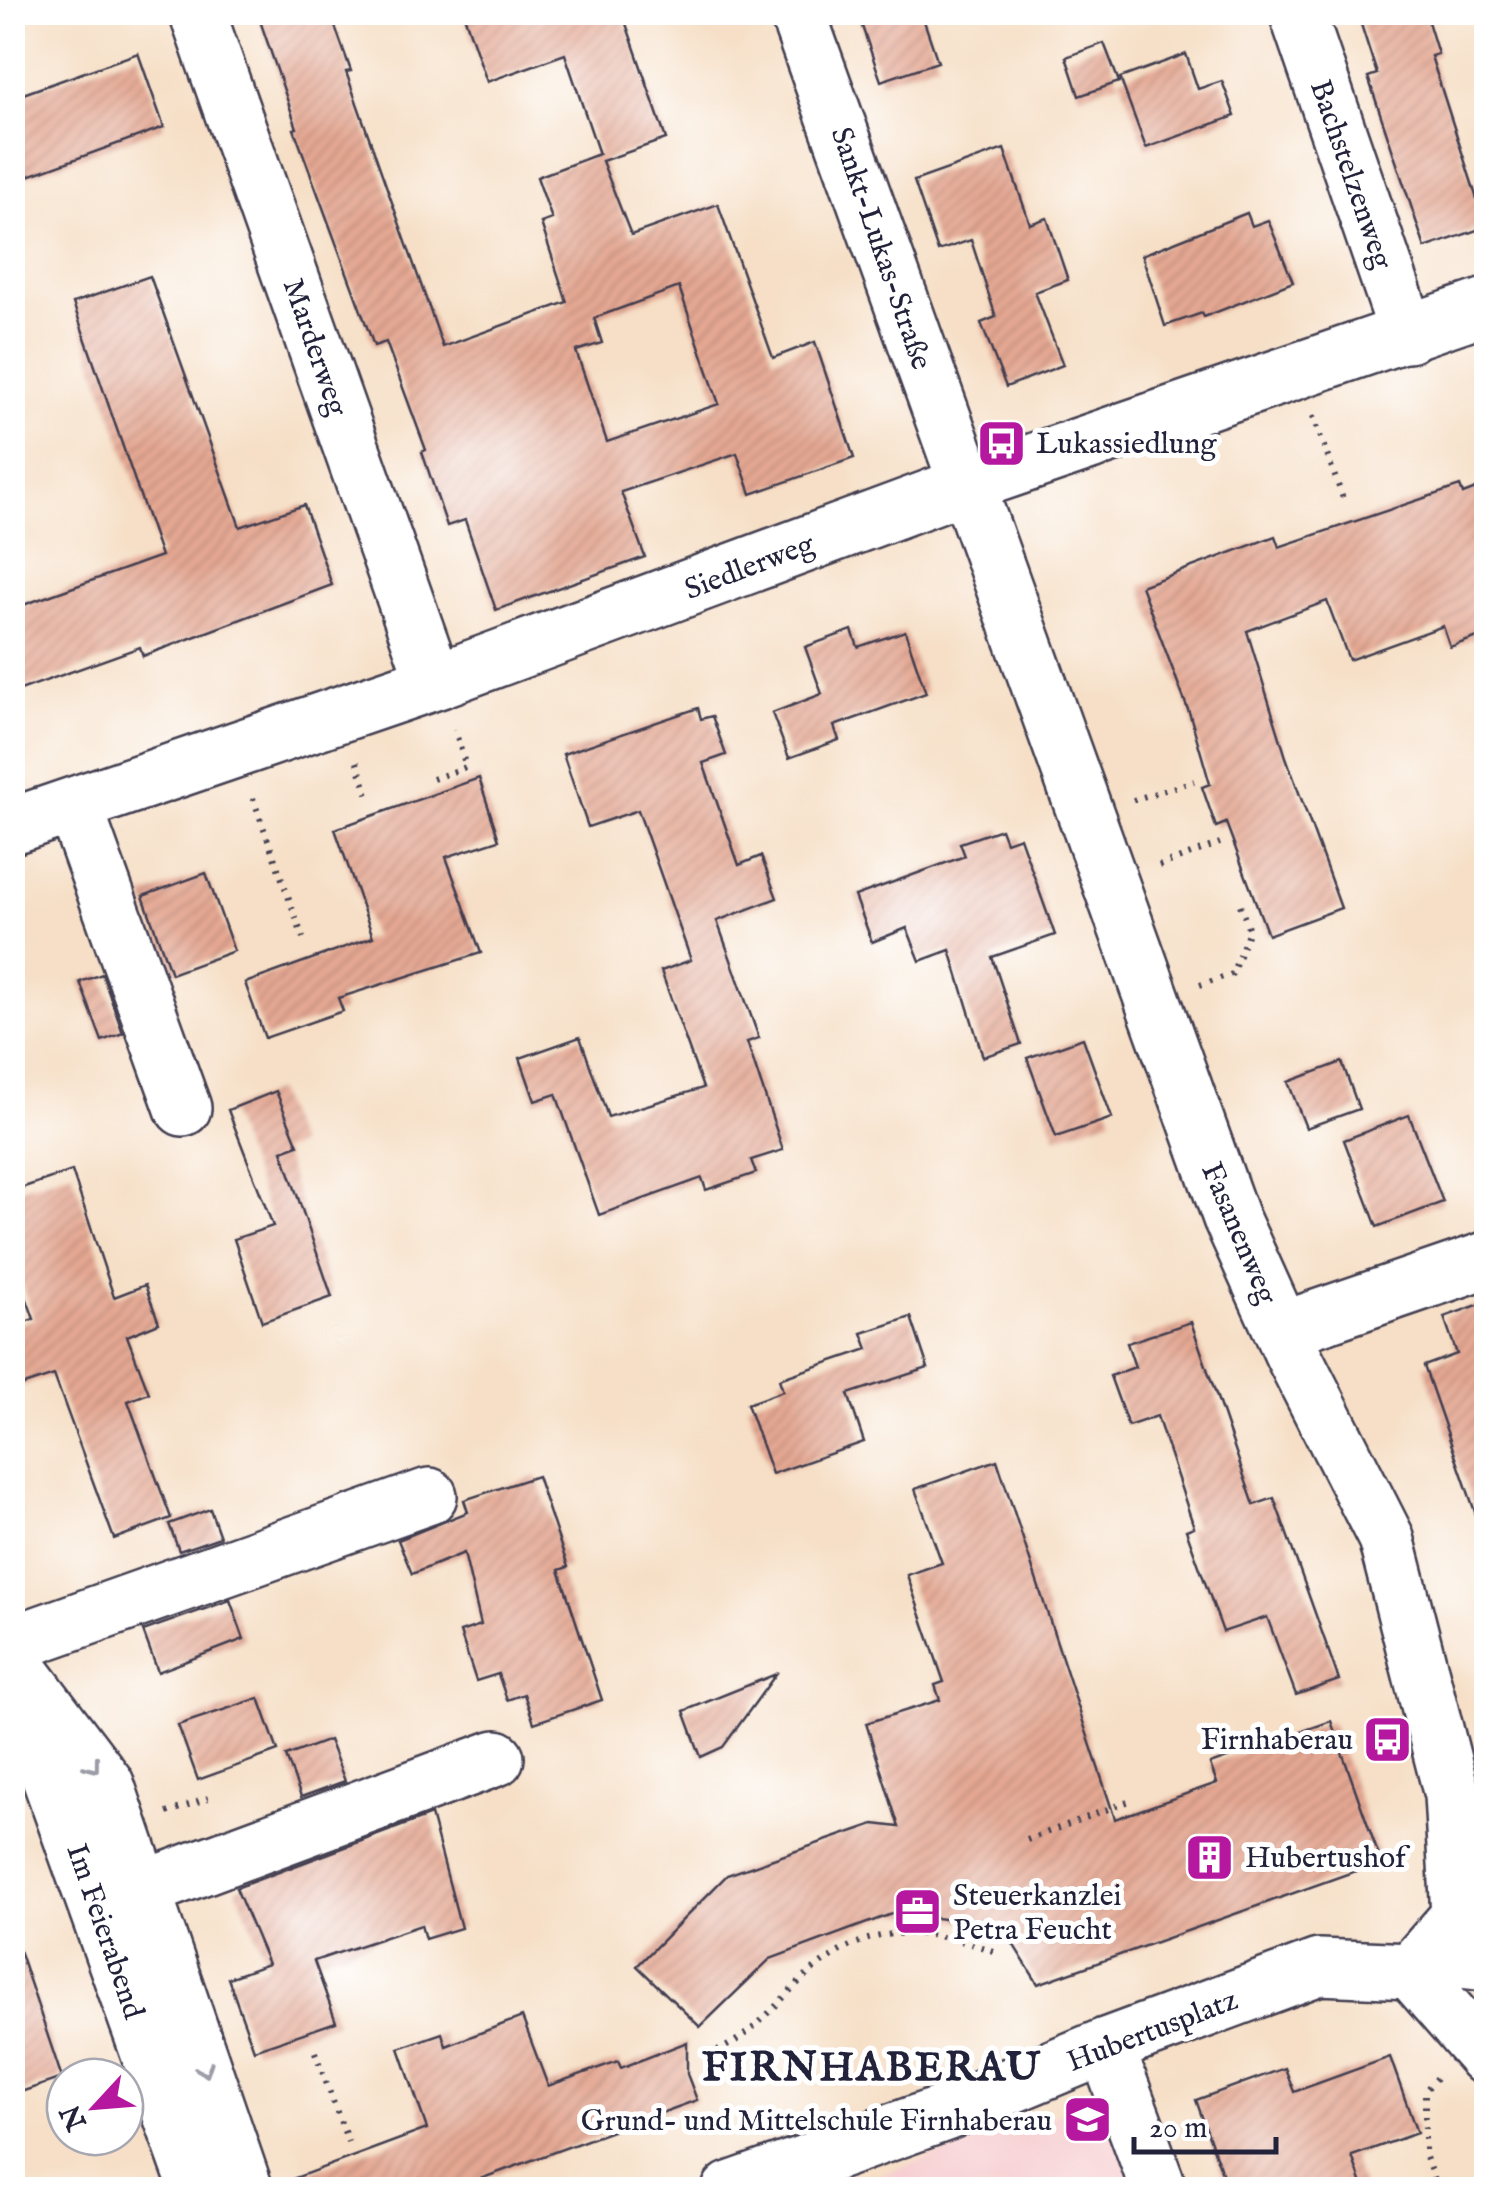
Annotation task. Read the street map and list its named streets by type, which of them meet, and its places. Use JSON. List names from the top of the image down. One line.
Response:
{"streets":{"street":["Bachstelzenweg","Sankt-Lukas-Straße","Marderweg","Siedlerweg","Fasanenweg","Im Feierabend","Hubertusplatz"]},"crossings":[["Bachstelzenweg","Siedlerweg"],["Sankt-Lukas-Straße","Siedlerweg"],["Sankt-Lukas-Straße","Fasanenweg"],["Marderweg","Siedlerweg"],["Siedlerweg","Fasanenweg"],["Fasanenweg","Hubertusplatz"]],"districts":["FIRNHABERAU"],"places":{"bus stop":["Lukassiedlung","Firnhaberau"],"building":["Hubertushof"],"office":["Steuerkanzlei Petra Feucht"],"school or university":["Grund- und Mittelschule Firnhaberau"]},"scale_bar":"20 m","north":"bottom left"}
